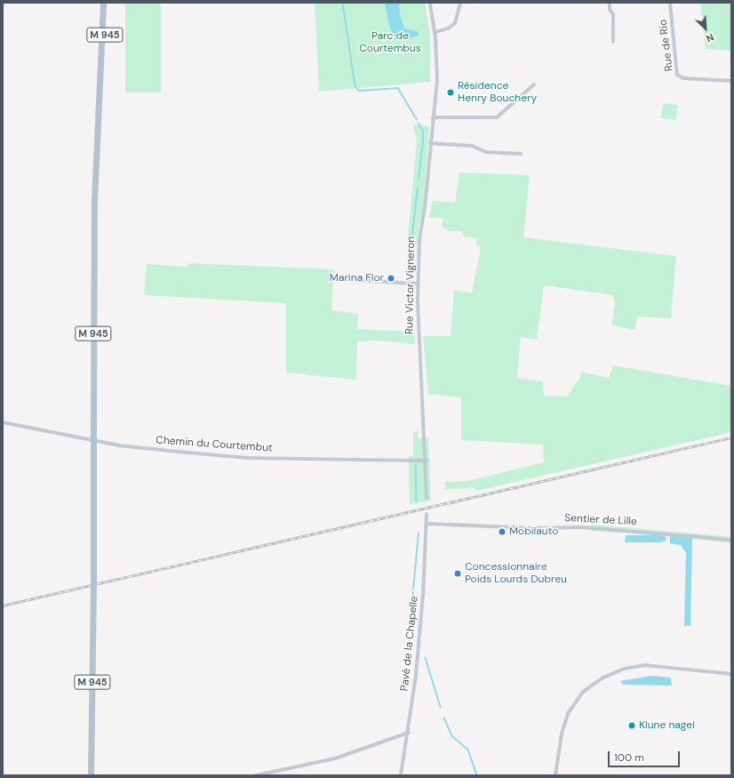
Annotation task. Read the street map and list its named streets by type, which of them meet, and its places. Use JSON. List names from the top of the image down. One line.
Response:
{"streets":{"main road":["M 945"],"street":["Rue de Rio","Rue Victor Vigneron","Chemin du Courtembut","Sentier de Lille","Pavé de la Chapelle"]},"crossings":[["Rue Victor Vigneron","Chemin du Courtembut"],["Sentier de Lille","Pavé de la Chapelle"]],"parks":["Parc de Courtembus"],"places":["Résidence Henry Bouchery","Marina Flor","Mobilauto","Concessionnaire Poids Lourds Dubreu","Klune nagel"],"scale_bar":"100 m","north":"bottom right"}
